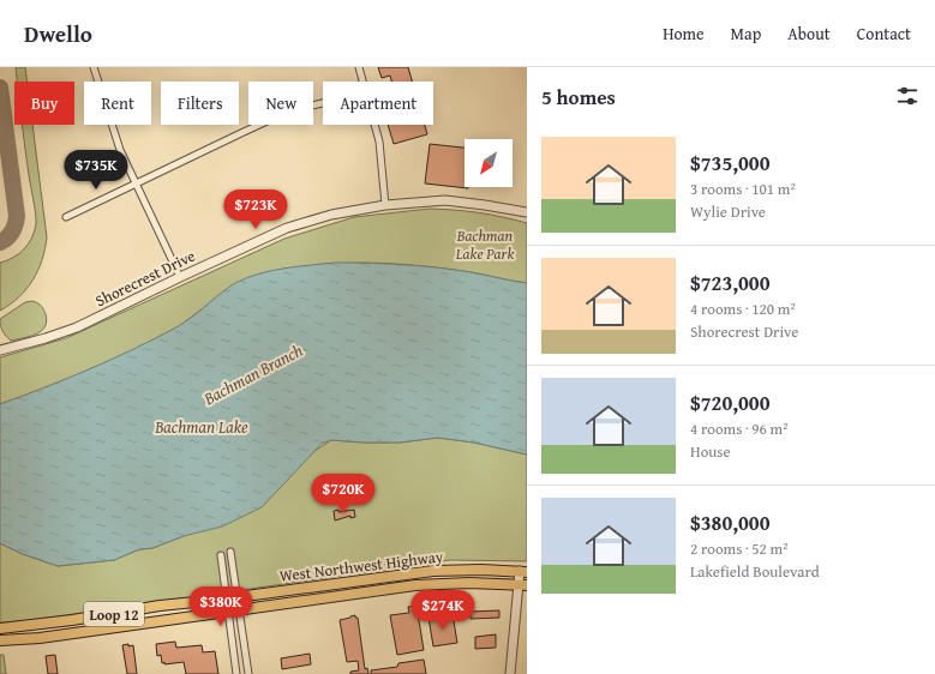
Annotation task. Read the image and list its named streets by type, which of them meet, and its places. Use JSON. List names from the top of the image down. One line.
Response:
{"streets":{"main road":["West Northwest Highway","Loop 12"],"street":["Shorecrest Drive"]},"water":["Bachman Branch","Bachman Lake"],"parks":["Bachman Lake Park"],"north":"bottom left","page":{"header":"Dwello","nav":["Home","Map","About","Contact"],"heading":"5 homes","chip":["Buy","Rent","Filters","New","Apartment"],"list":[{"name":"$735,000","note":"3 rooms · 101 m² · Wylie Drive"},{"name":"$723,000","note":"4 rooms · 120 m² · Shorecrest Drive"},{"name":"$720,000","note":"4 rooms · 96 m² · House"},{"name":"$380,000","note":"2 rooms · 52 m² · Lakefield Boulevard"}],"price":["$735K","$723K","$720K","$380K","$274K"]}}
